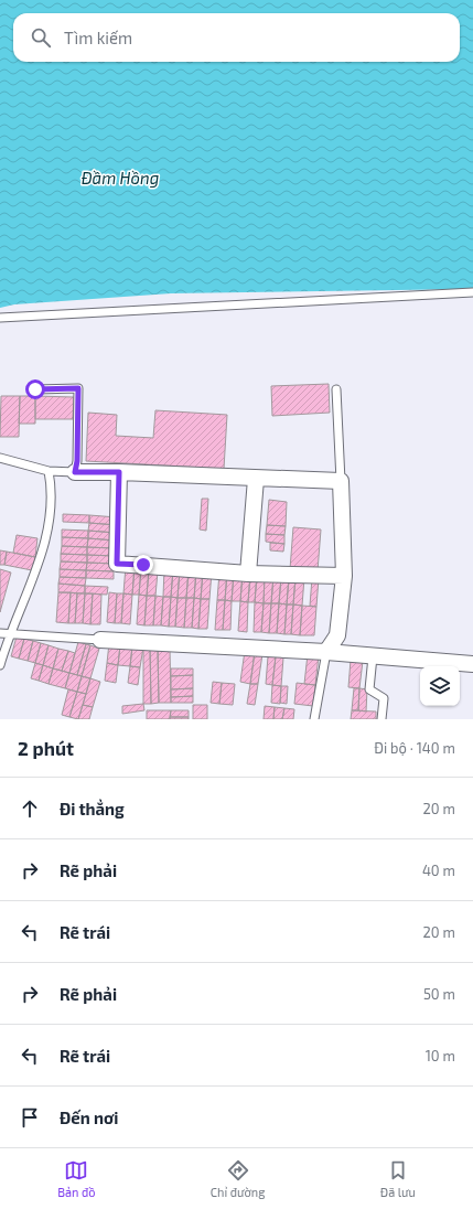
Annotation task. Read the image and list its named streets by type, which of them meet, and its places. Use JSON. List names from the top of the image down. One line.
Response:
{"water":["Đầm Hồng"],"page":{"search":"Tìm kiếm","heading":["2 phút","Đi bộ · 140 m"],"list":[["Đi thẳng","20 m"],["Rẽ phải","40 m"],["Rẽ trái","20 m"],["Rẽ phải","50 m"],["Rẽ trái","10 m"],"Đến nơi"],"nav":["Bản đồ","Chỉ đường","Đã lưu"]}}
